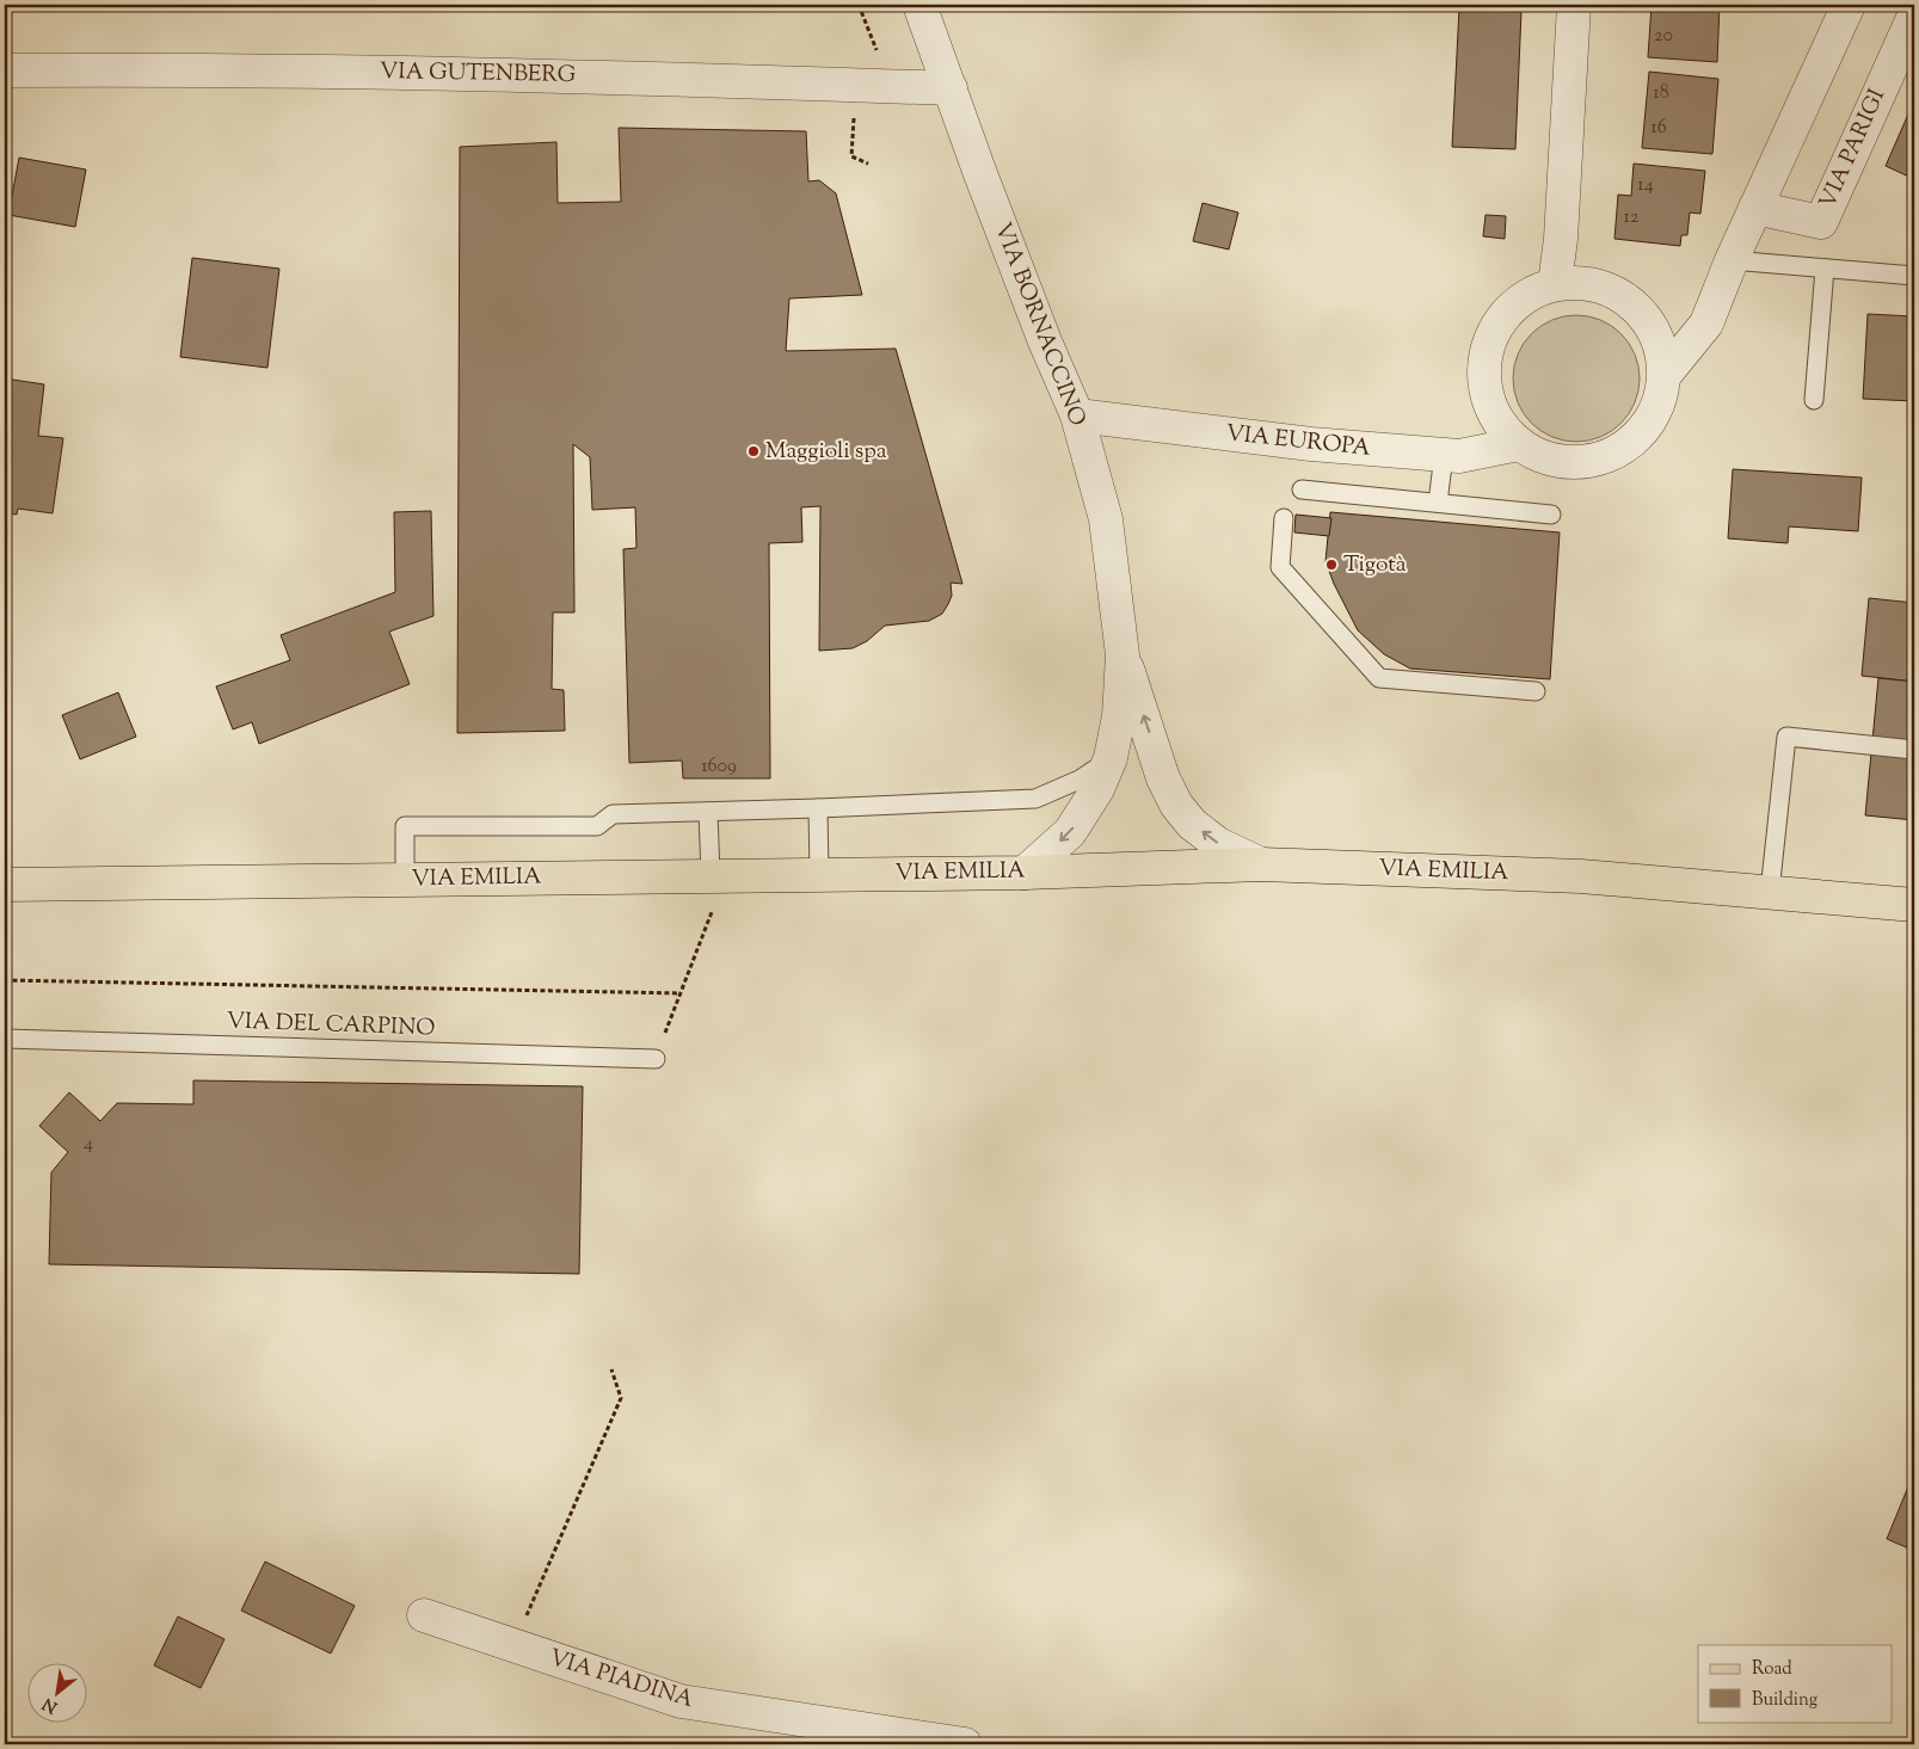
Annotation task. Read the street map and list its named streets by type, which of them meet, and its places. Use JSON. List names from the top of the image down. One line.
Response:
{"streets":{"main road":["VIA EMILIA"],"street":["VIA GUTENBERG","VIA PARIGI","VIA BORNACCINO","VIA EUROPA","VIA PIADINA"],"lane":["VIA DEL CARPINO"]},"crossings":[["VIA GUTENBERG","VIA BORNACCINO"],["VIA BORNACCINO","VIA EUROPA"],["VIA BORNACCINO","VIA EMILIA"]],"places":["Maggioli spa","Tigotà"],"house_numbers":["20","18","16","14","12","1609","4"],"legend":["Road","Building"],"north":"bottom left"}
